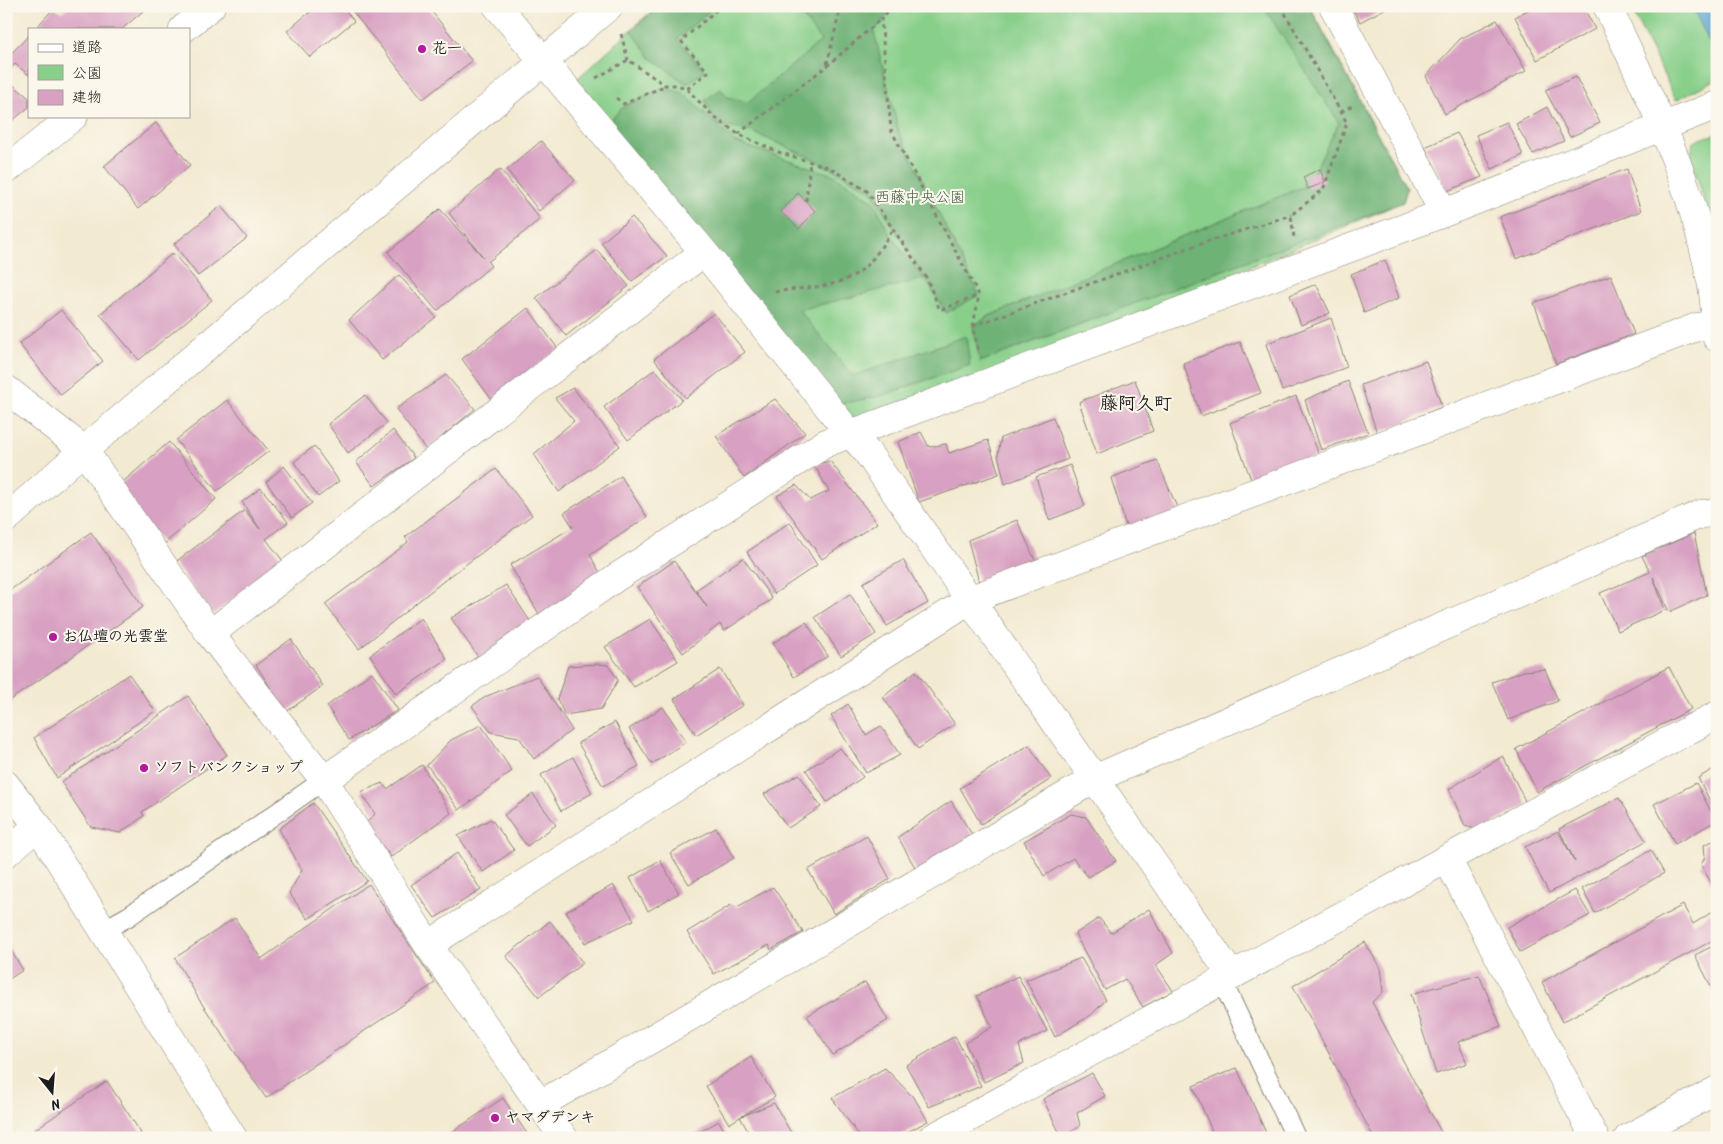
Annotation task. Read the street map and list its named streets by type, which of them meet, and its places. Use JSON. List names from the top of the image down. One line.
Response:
{"districts":["藤阿久町"],"parks":["西藤中央公園"],"places":["花一","お仏壇の光雲堂","ソフトバンクショップ","ヤマダデンキ"],"legend":["道路","公園","建物"],"north":"bottom"}
